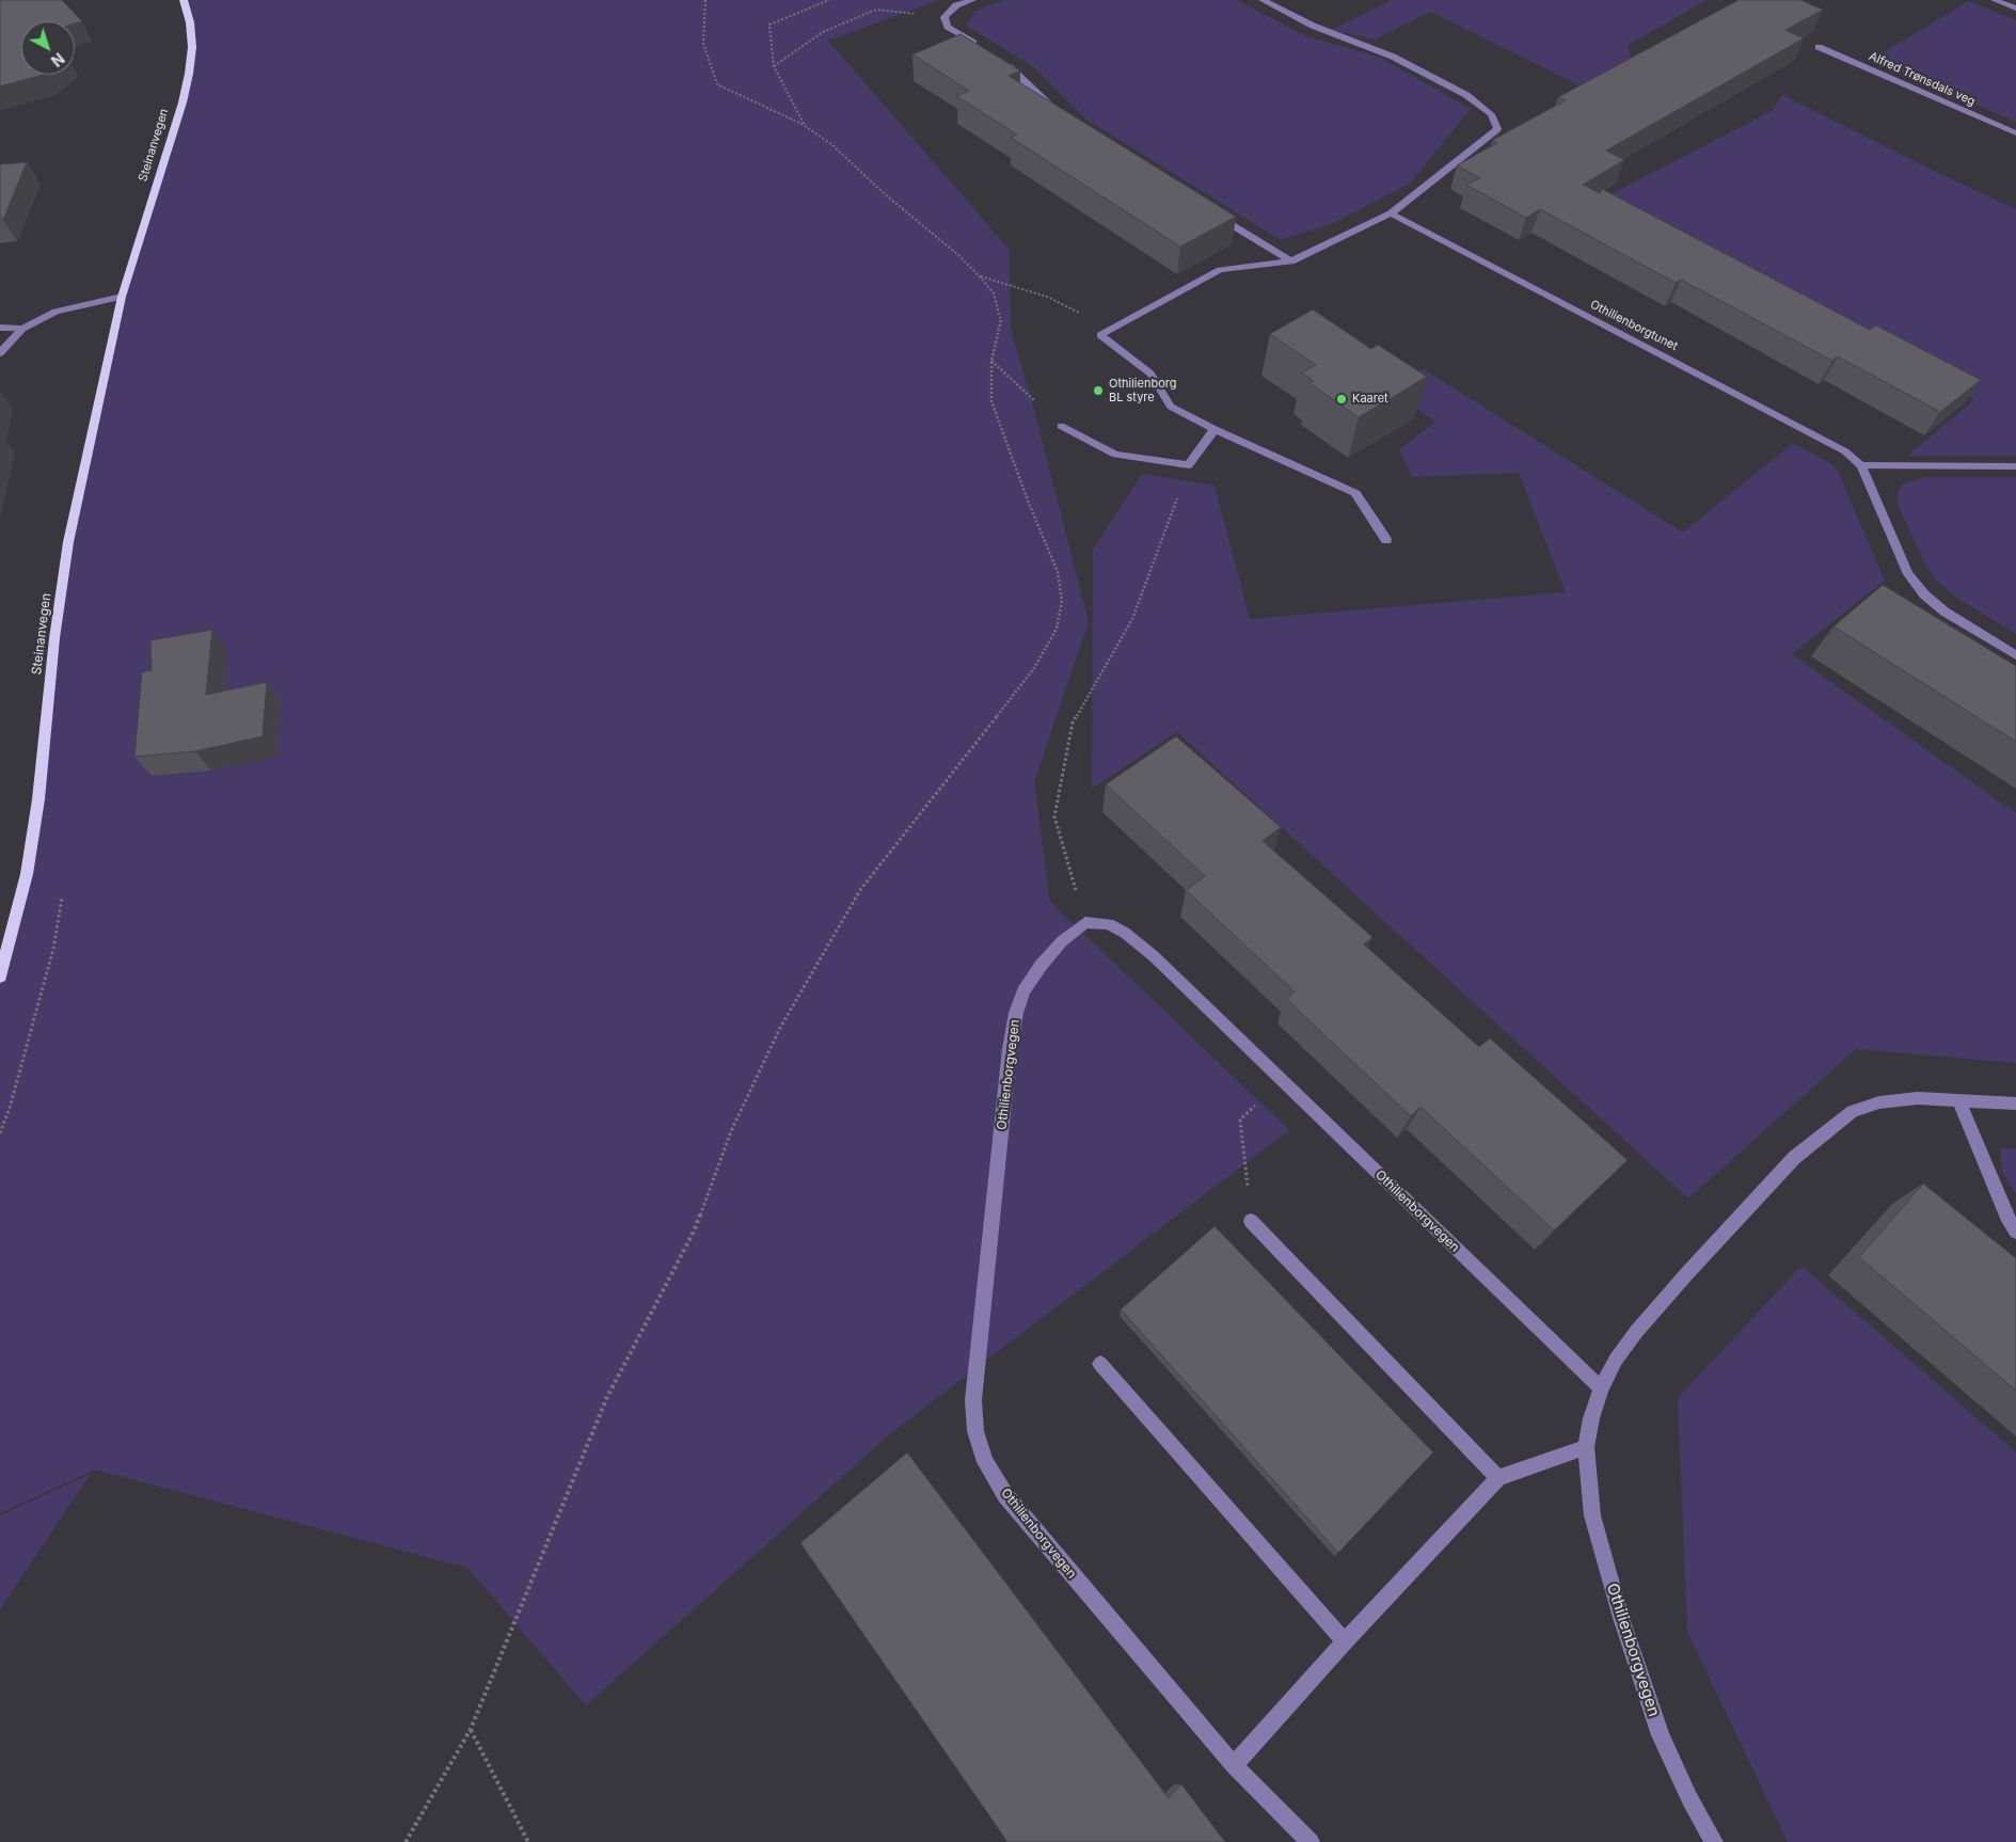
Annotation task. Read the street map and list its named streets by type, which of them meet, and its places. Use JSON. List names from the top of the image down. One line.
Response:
{"streets":{"main road":["Steinanvegen"],"street":["Alfred Trønsdals veg","Othilienborgtunet","Othilienborgvegen"]},"places":["Othilienborg BL styre","Kaaret"],"north":"bottom right"}
